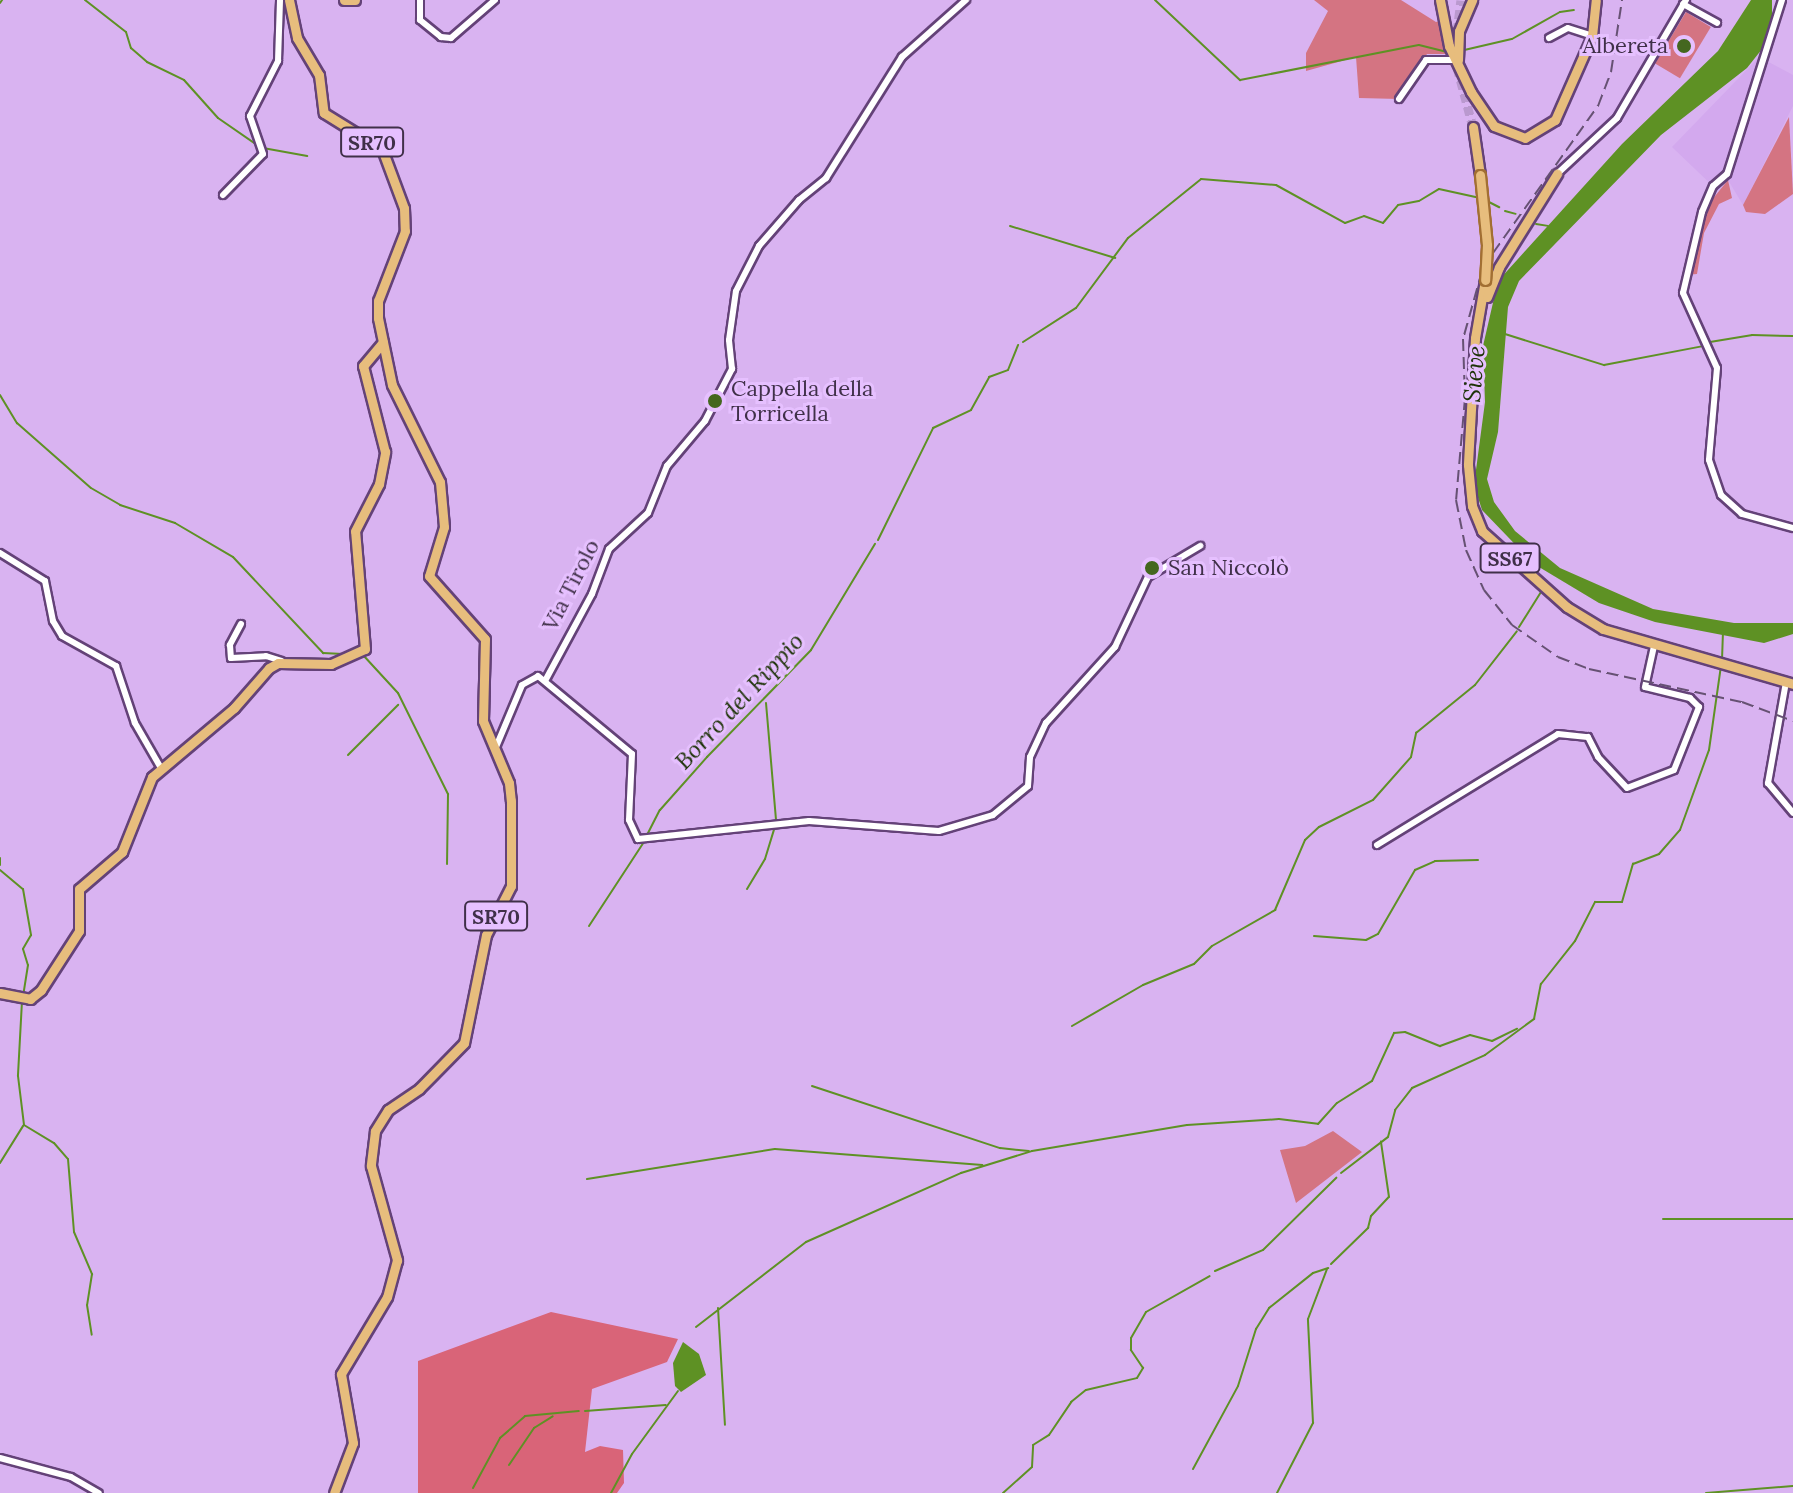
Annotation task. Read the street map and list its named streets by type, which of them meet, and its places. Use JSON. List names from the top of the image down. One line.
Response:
{"streets":{"main road":["SR70","SS67"],"street":["Via Tirolo"]},"water":["Sieve","Borro del Rippio"],"places":["Albereta","Cappella della Torricella","San Niccolò"]}
